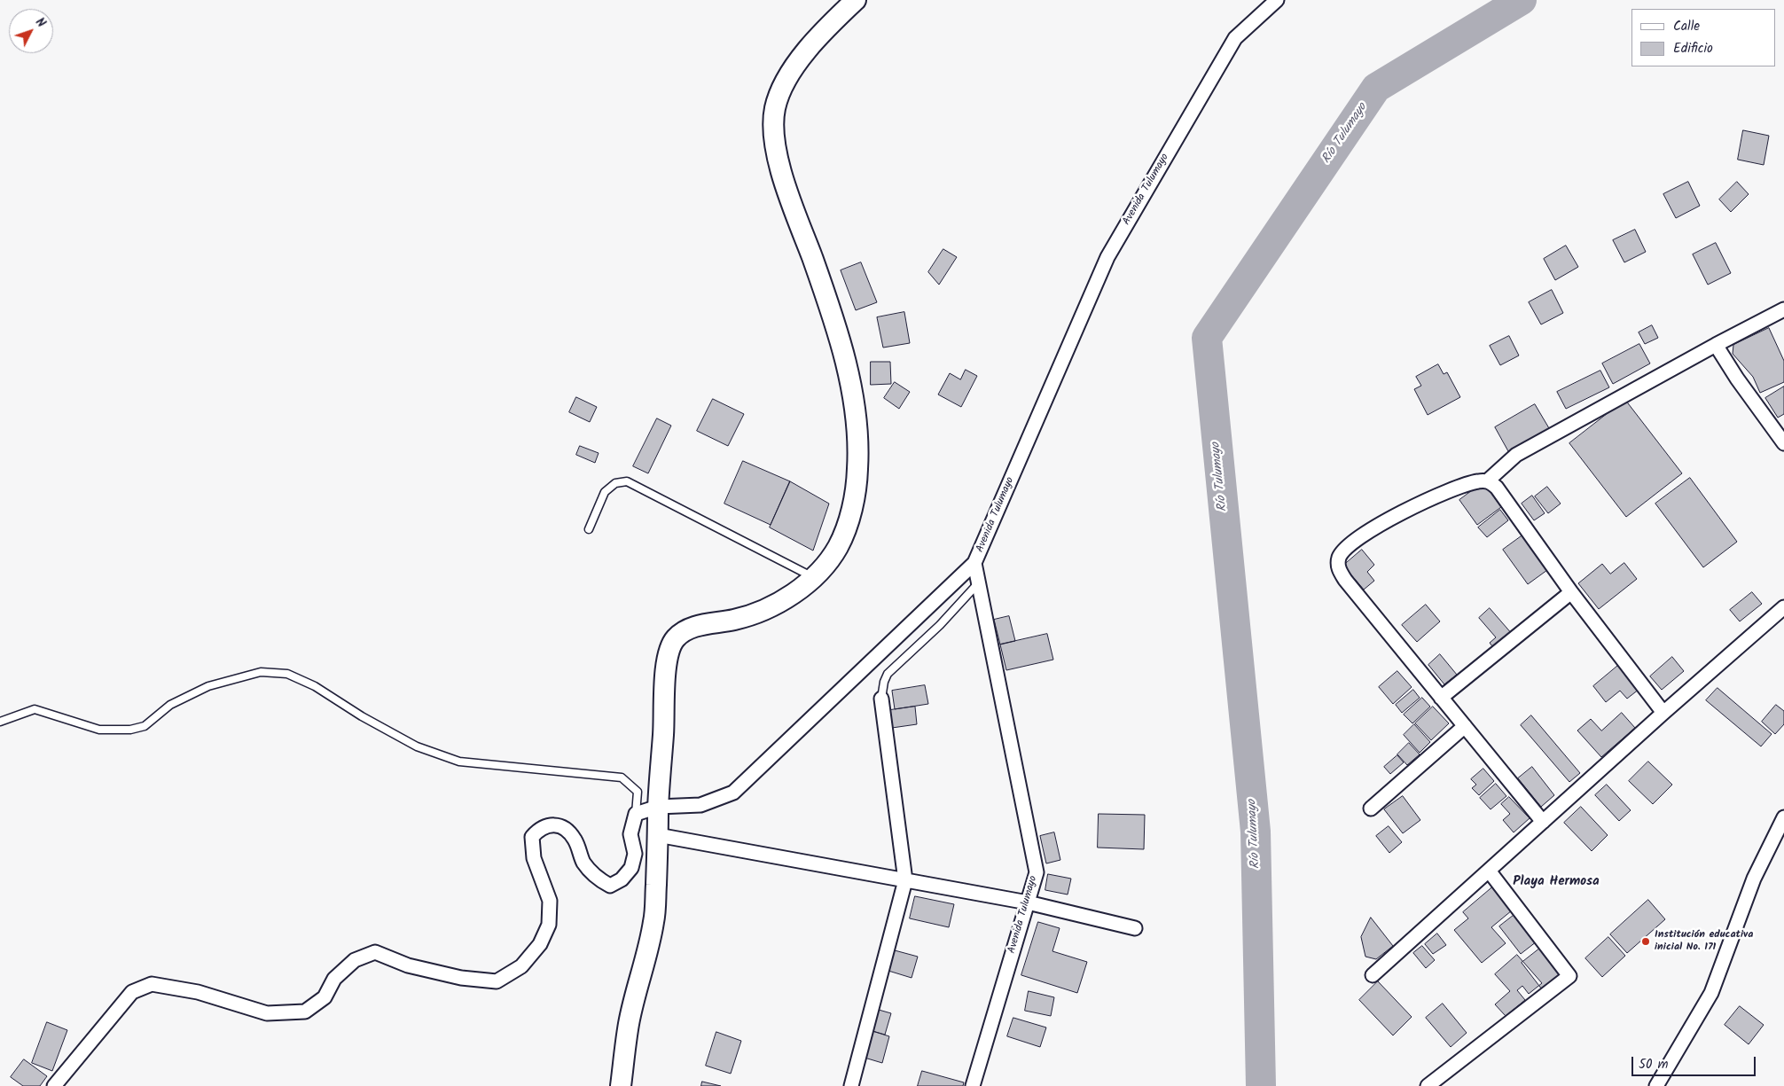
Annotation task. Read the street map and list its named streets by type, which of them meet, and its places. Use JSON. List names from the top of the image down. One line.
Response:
{"streets":{"street":["Avenida Tulumayo"]},"districts":["Playa Hermosa"],"water":["Río Tulumayo"],"places":["Institución educativa inicial No. 171"],"legend":["Calle","Edificio"],"scale_bar":"50 m","north":"top right"}
